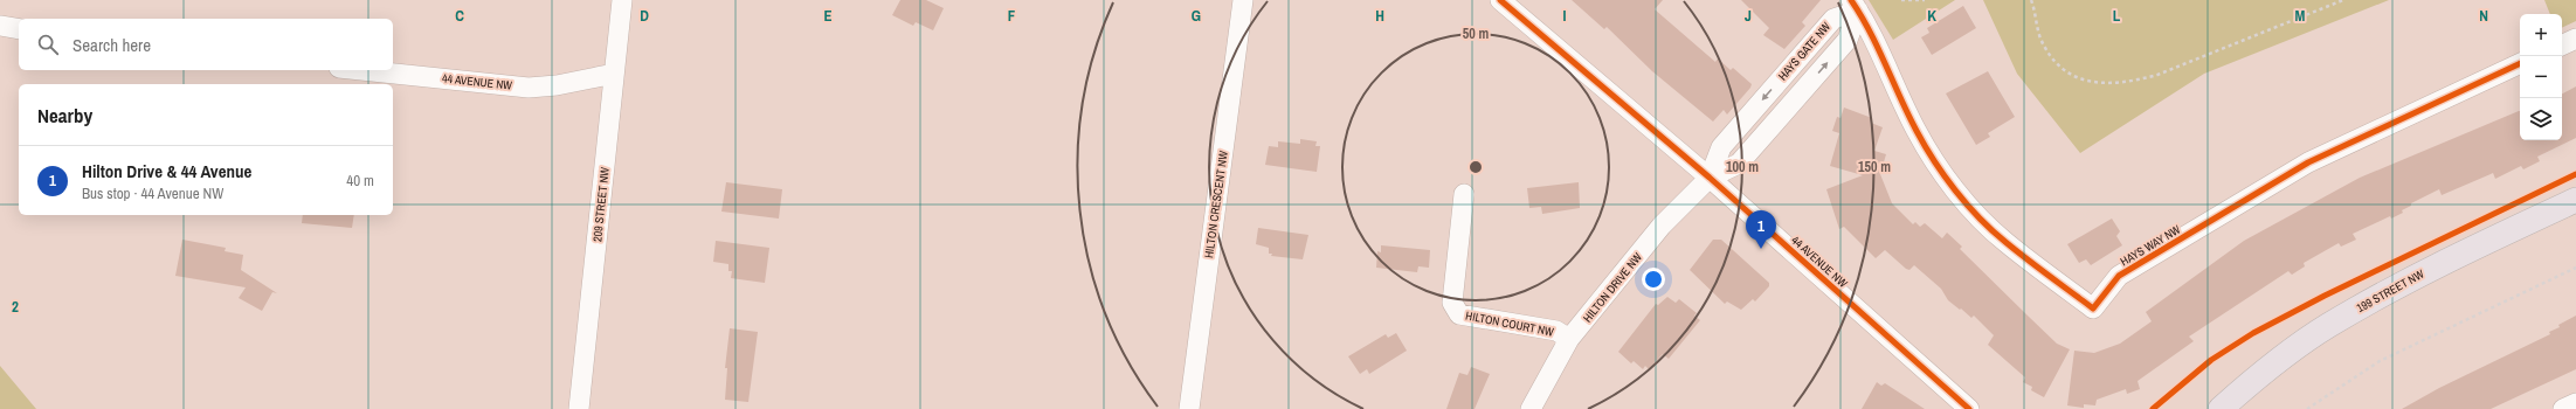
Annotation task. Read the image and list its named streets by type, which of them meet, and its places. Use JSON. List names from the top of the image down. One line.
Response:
{"streets":{"main road":["199 STREET NW"],"street":["HAYS GATE NW","44 AVENUE NW","209 STREET NW","HILTON CRESCENT NW","HAYS WAY NW","HILTON DRIVE NW","HILTON COURT NW"]},"crossings":[["HAYS GATE NW","44 AVENUE NW"],["HAYS GATE NW","HAYS WAY NW"],["HAYS GATE NW","HILTON DRIVE NW"],["44 AVENUE NW","209 STREET NW"],["44 AVENUE NW","HILTON DRIVE NW"],["HILTON DRIVE NW","HILTON COURT NW"]],"page":{"map_buttons":["+","−"],"search":"Search here","heading":"Nearby","list":[{"mark":"1","name":"Hilton Drive & 44 Avenue","note":"Bus stop · 44 Avenue NW","value":"40 m"}],"pins":"1"},"grid":{"columns":["C","D","E","F","G","H","I","J","K","L","M","N"],"rows":["2"]},"rings":["50 m","100 m","150 m"]}
